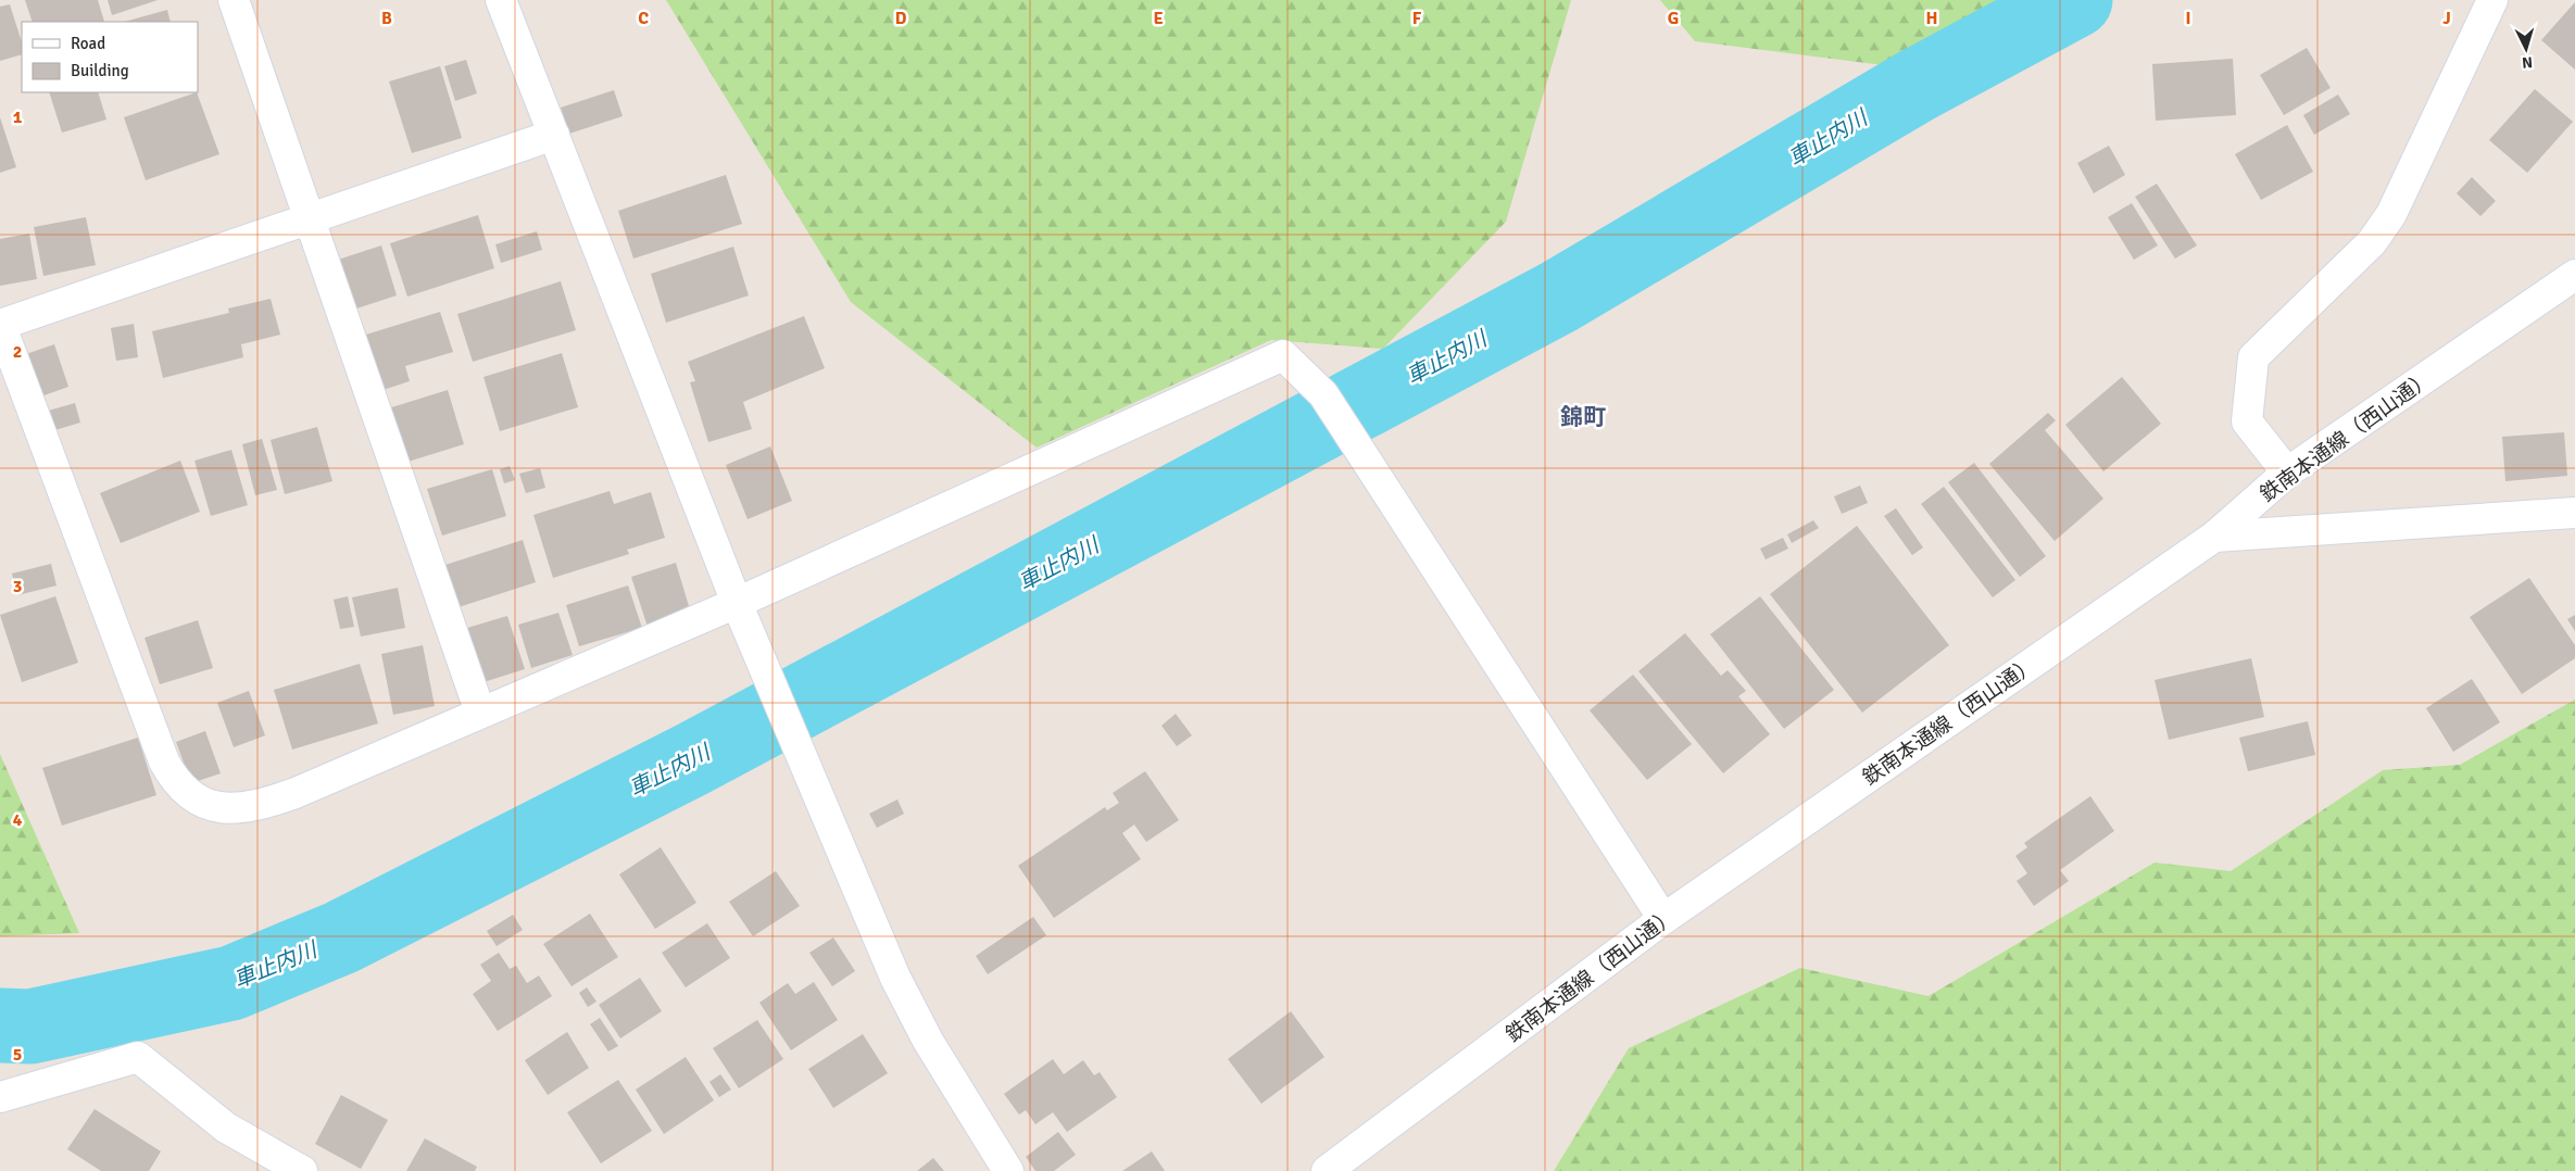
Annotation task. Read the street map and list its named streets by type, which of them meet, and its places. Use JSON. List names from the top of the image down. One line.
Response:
{"streets":{"street":["鉄南本通線（西山通）"]},"districts":["錦町"],"water":["車止内川"],"legend":["Road","Building"],"north":"bottom","grid":{"columns":["B","C","D","E","F","G","H","I","J"],"rows":["1","2","3","4","5"]}}
